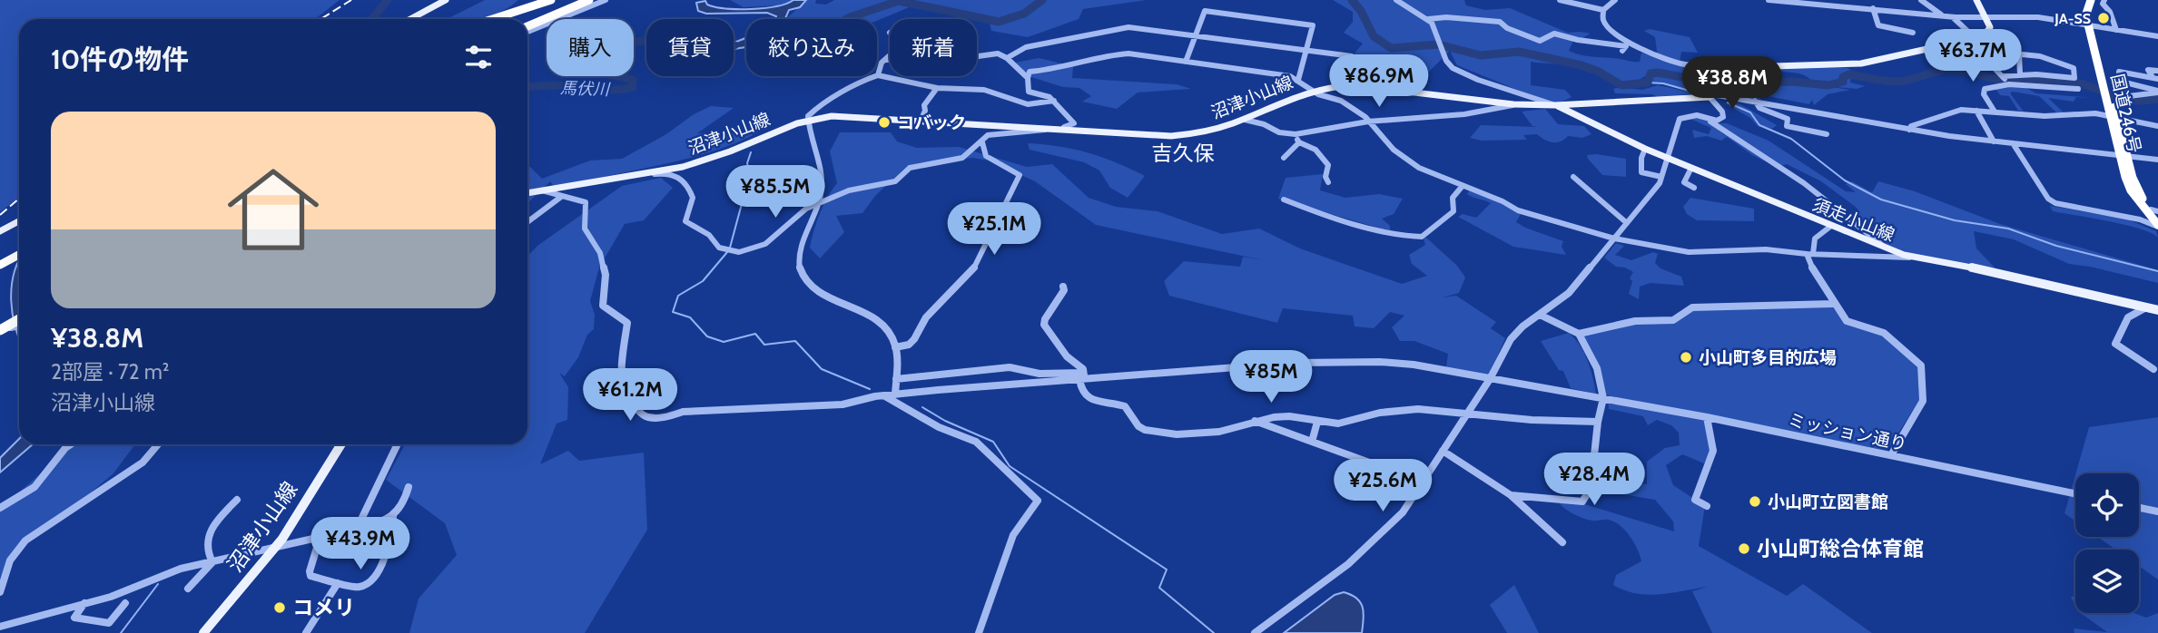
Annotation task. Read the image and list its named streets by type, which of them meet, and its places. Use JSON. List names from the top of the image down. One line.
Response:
{"streets":{"highway":["国道246号"],"main road":["沼津小山線","須走小山線"],"street":["ミッション通り"]},"crossings":[["沼津小山線","須走小山線"]],"districts":["吉久保"],"water":["馬伏川"],"places":["JA-SS","コバック","小山町多目的広場","小山町立図書館","小山町総合体育館","コメリ"],"page":{"chip":["購入","賃貸","絞り込み","新着"],"heading":"10件の物件","price":["¥63.7M","¥86.9M","¥38.8M","¥85.5M","¥25.1M","¥85M","¥61.2M","¥28.4M","¥25.6M","¥43.9M"],"list":[{"name":"¥38.8M","note":"2部屋 · 72 m² · 沼津小山線"}]}}
